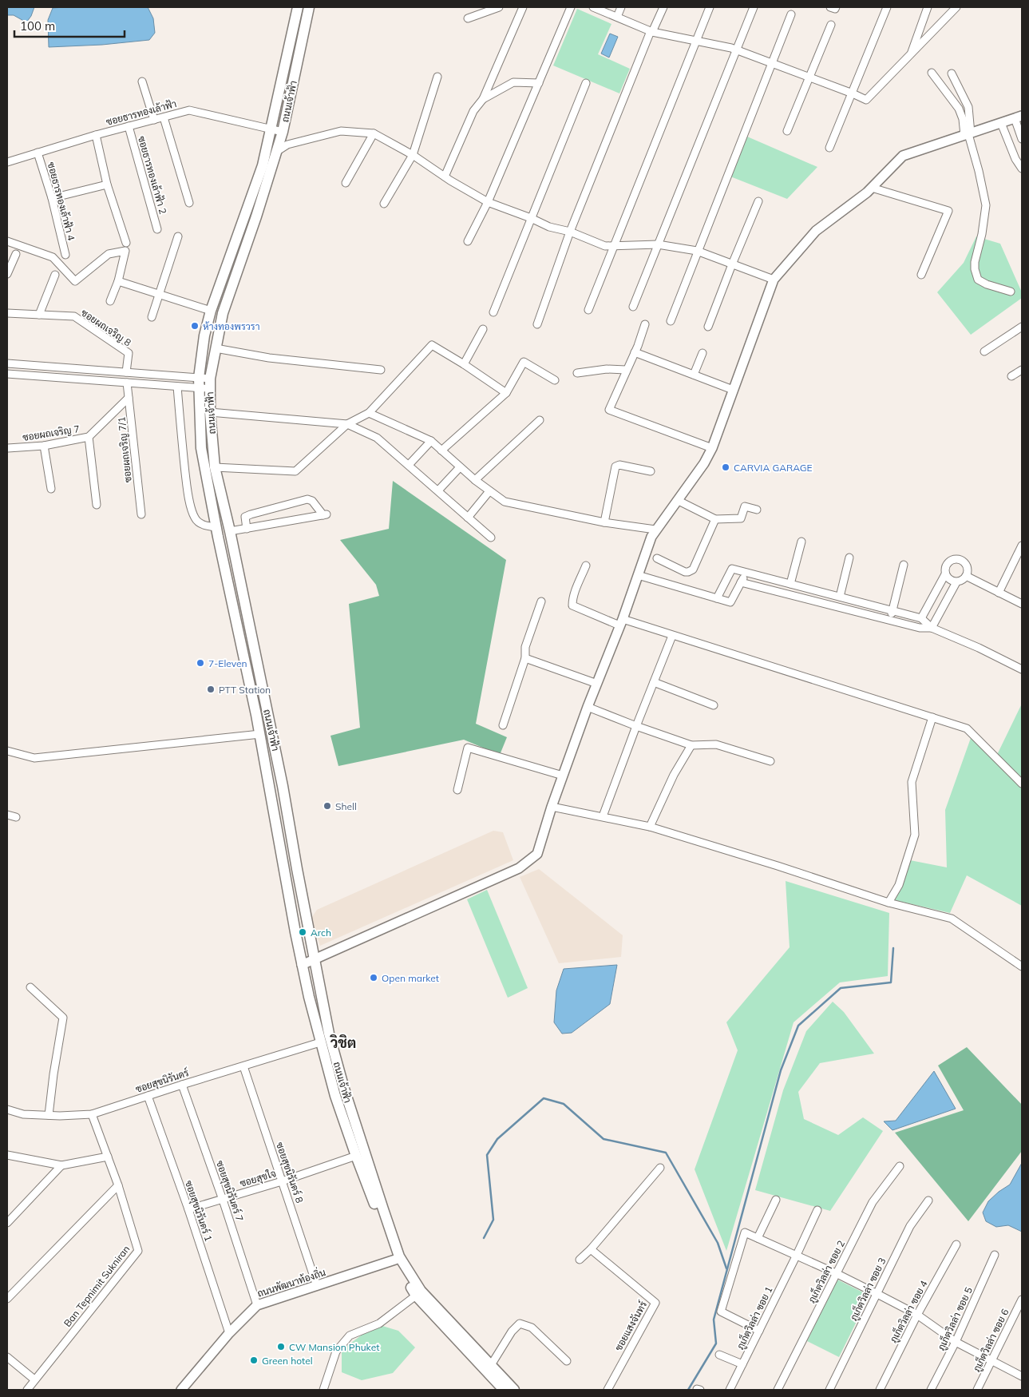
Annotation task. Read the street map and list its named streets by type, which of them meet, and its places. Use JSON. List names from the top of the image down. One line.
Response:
{"streets":{"main road":["ถนนเจ้าฟ้า"],"street":["ซอยธารทองเล้าฟ้า","ซอยธารทองเล้าฟ้า 2","ซอยธารทองเล้าฟ้า 4","ซอยผถเจริญ 8","ซอยผถเจริญ 7","ซอยผถเจริญ 7/1","ซอยสุขนิรันดร์","ซอยสุขนิรันดร์ 8","ซอยสุขใจ","ซอยสุขนิรันดร์ 7","ซอยสุขนิรันดร์ 1","ภูเก็ตวิลล่า ซอย 2","ถนนพัฒนาท้องถิ่น","Ban Tepnimit Sukniran","ภูเก็ตวิลล่า ซอย 3","ภูเก็ตวิลล่า ซอย 4","ภูเก็ตวิลล่า ซอย 1","ภูเก็ตวิลล่า ซอย 5","ซอยแสงจันทร์","ภูเก็ตวิลล่า ซอย 6"]},"crossings":[["ถนนเจ้าฟ้า","ซอยธารทองเล้าฟ้า"],["ถนนเจ้าฟ้า","ซอยสุขนิรันดร์"],["ถนนเจ้าฟ้า","ซอยสุขใจ"],["ถนนเจ้าฟ้า","ถนนพัฒนาท้องถิ่น"],["ซอยธารทองเล้าฟ้า","ซอยธารทองเล้าฟ้า 2"],["ซอยธารทองเล้าฟ้า","ซอยธารทองเล้าฟ้า 4"],["ซอยผถเจริญ 7","ซอยผถเจริญ 7/1"],["ซอยสุขนิรันดร์","ซอยสุขนิรันดร์ 8"],["ซอยสุขนิรันดร์","ซอยสุขนิรันดร์ 7"],["ซอยสุขนิรันดร์","ซอยสุขนิรันดร์ 1"],["ซอยสุขนิรันดร์","Ban Tepnimit Sukniran"],["ซอยสุขนิรันดร์ 8","ซอยสุขใจ"],["ซอยสุขนิรันดร์ 8","ถนนพัฒนาท้องถิ่น"],["ซอยสุขใจ","ซอยสุขนิรันดร์ 7"],["ซอยสุขใจ","ซอยสุขนิรันดร์ 1"],["ซอยสุขนิรันดร์ 7","ถนนพัฒนาท้องถิ่น"],["ซอยสุขนิรันดร์ 1","ถนนพัฒนาท้องถิ่น"]],"districts":["วิชิต"],"places":["ห้างทองพรวรา","CARVIA GARAGE","7-Eleven","PTT Station","Shell","Arch","Open market","CW Mansion Phuket","Green hotel"],"scale_bar":"100 m"}
